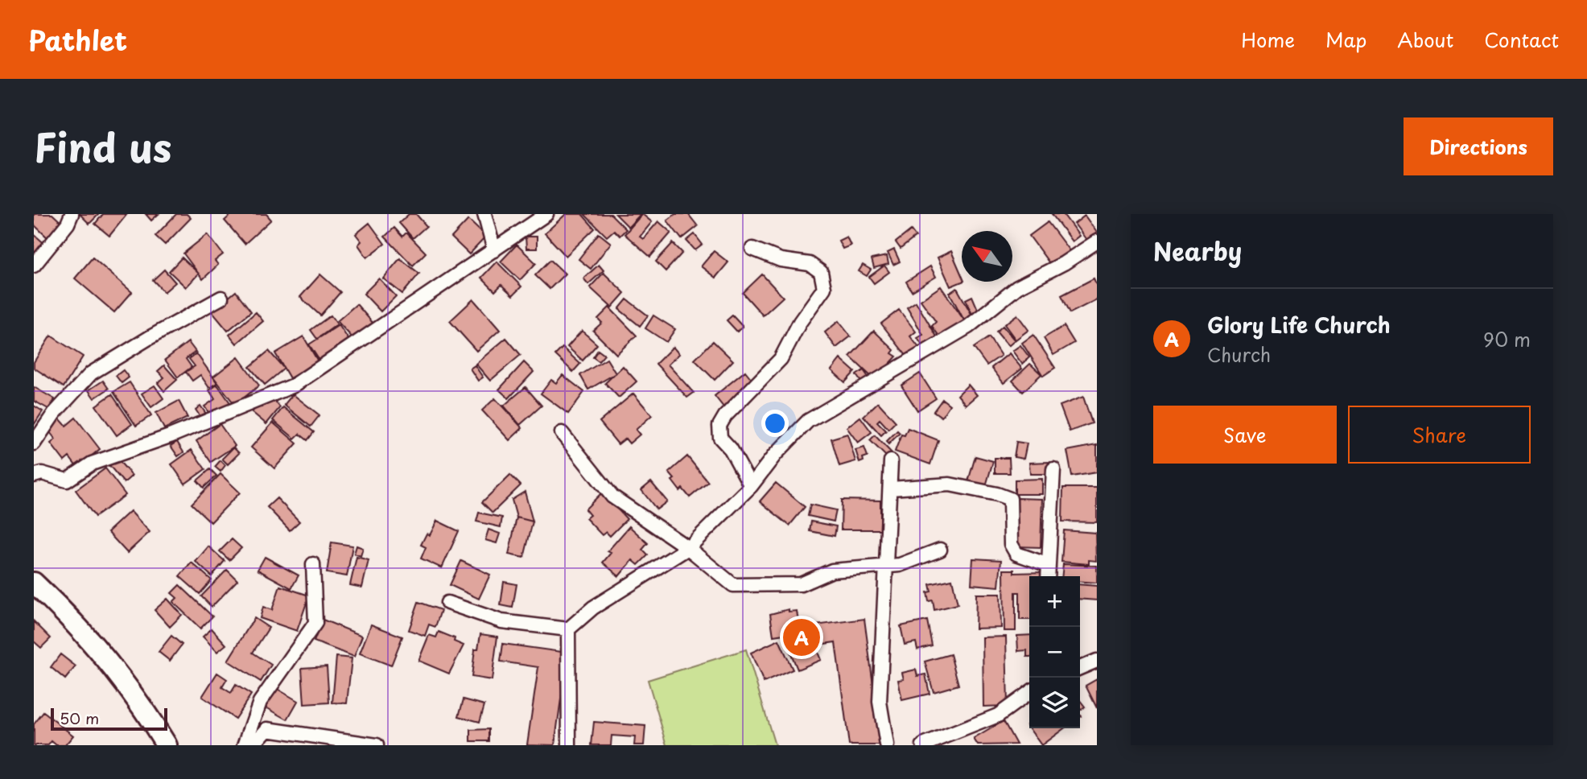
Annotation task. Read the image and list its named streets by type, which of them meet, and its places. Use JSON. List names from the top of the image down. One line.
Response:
{"scale_bar":"50 m","north":"top left","page":{"header":"Pathlet","nav":["Home","Map","About","Contact"],"title":"Find us","buttons":["Directions",["Save","Share"]],"heading":"Nearby","list":[{"mark":"A","name":"Glory Life Church","note":"Church","value":"90 m"}],"map_buttons":["+","−"],"pins":"A","scale":"50 m"}}
